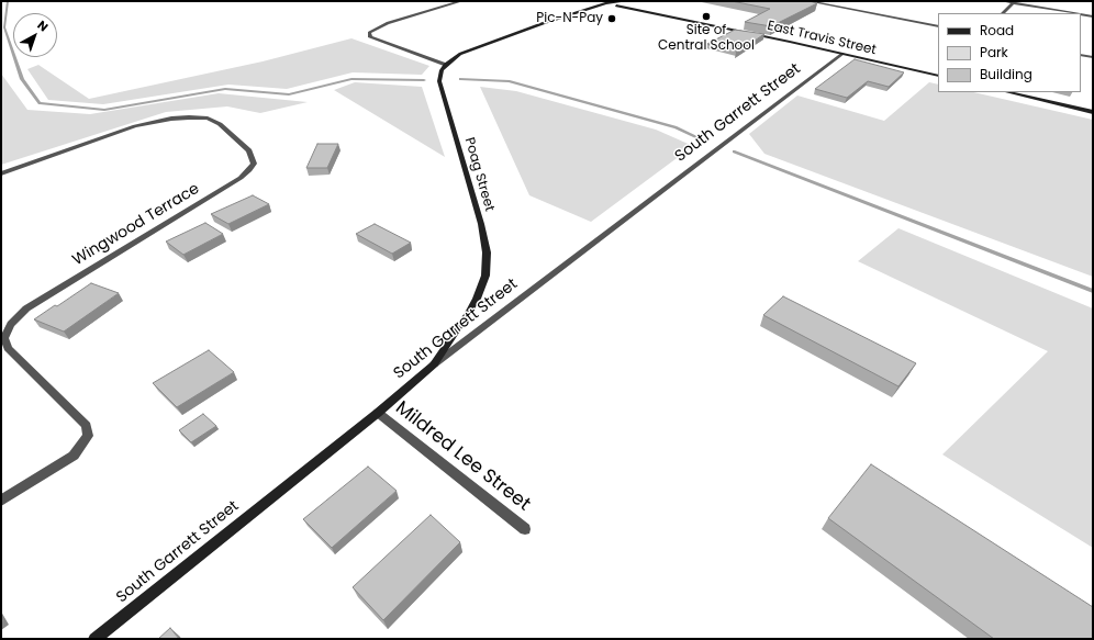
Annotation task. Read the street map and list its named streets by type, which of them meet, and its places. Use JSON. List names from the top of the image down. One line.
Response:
{"streets":{"street":["East Travis Street","South Garrett Street","Poag Street","Wingwood Terrace","Mildred Lee Street"]},"crossings":[["East Travis Street","South Garrett Street"],["South Garrett Street","Poag Street"],["South Garrett Street","Mildred Lee Street"]],"places":["Site of Central School","Pic-N-Pay"],"legend":["Road","Park","Building"],"north":"top right"}
